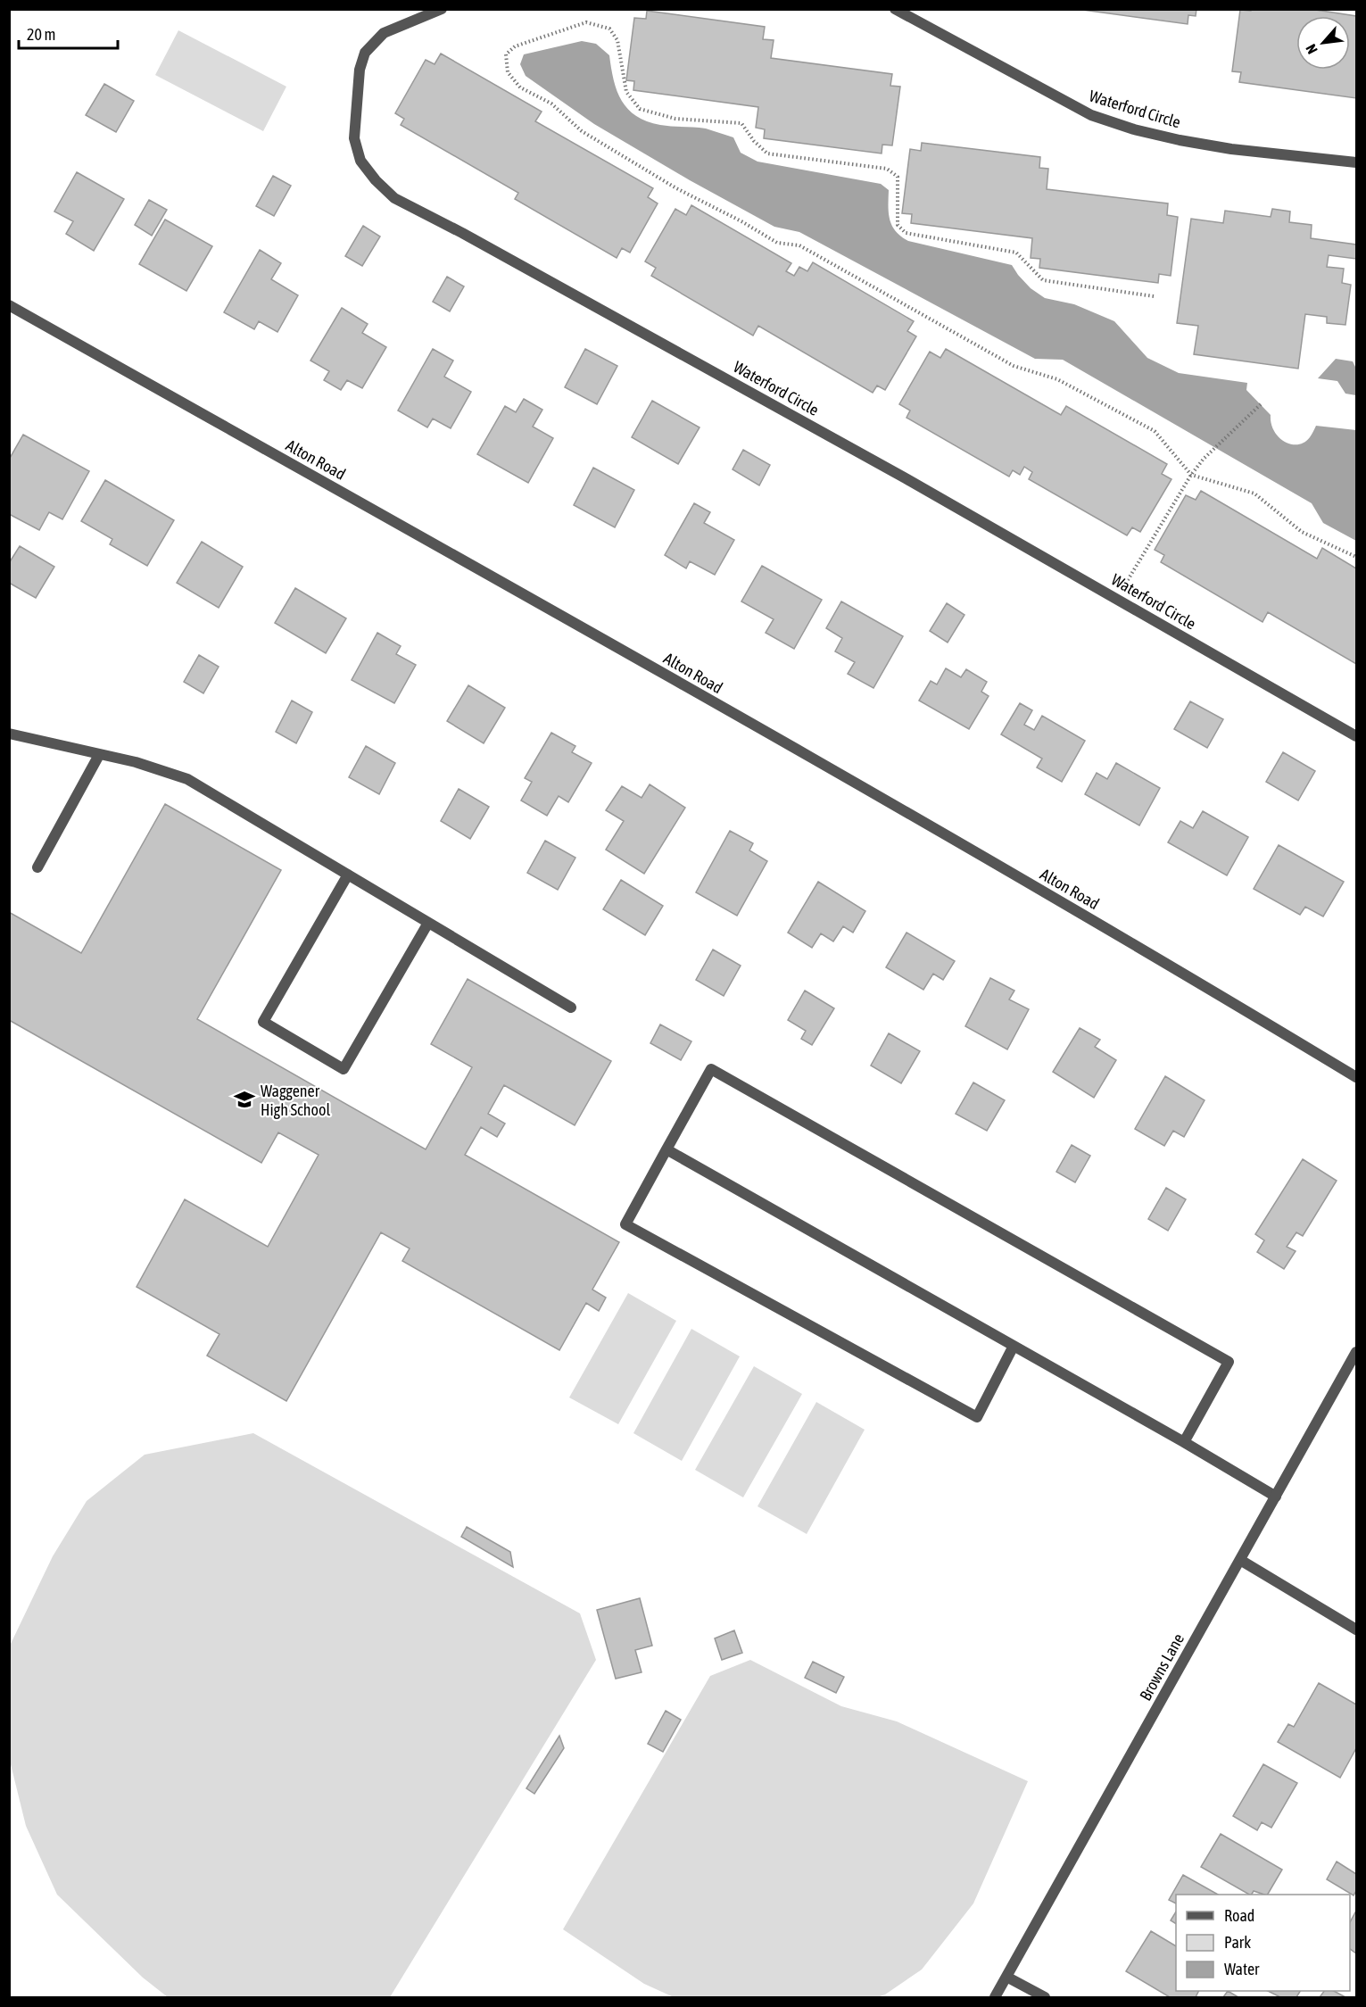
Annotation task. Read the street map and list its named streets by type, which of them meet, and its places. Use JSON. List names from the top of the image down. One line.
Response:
{"streets":{"street":["Waterford Circle","Alton Road","Browns Lane"]},"places":{"school or university":["Waggener High School"]},"legend":["Road","Park","Water"],"scale_bar":"20 m","north":"bottom left"}
